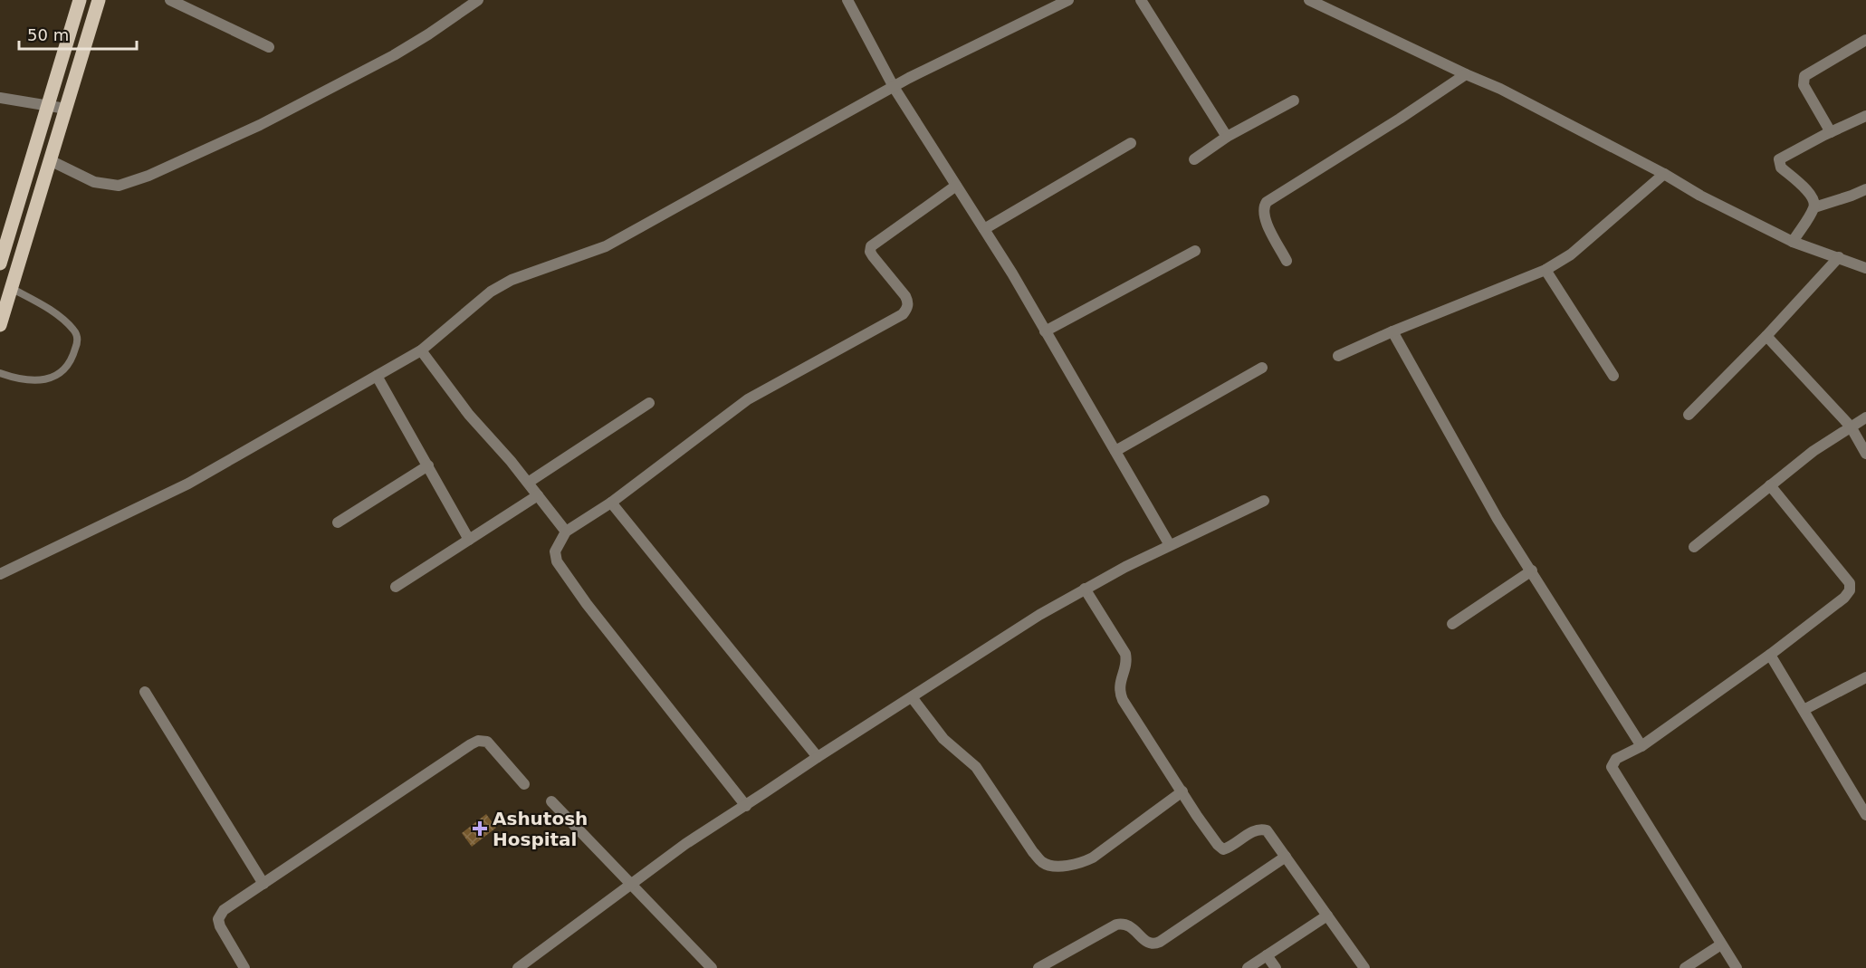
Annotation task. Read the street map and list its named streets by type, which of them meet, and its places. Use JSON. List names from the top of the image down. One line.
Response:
{"places":{"health":["Ashutosh Hospital"]},"scale_bar":"50 m"}
